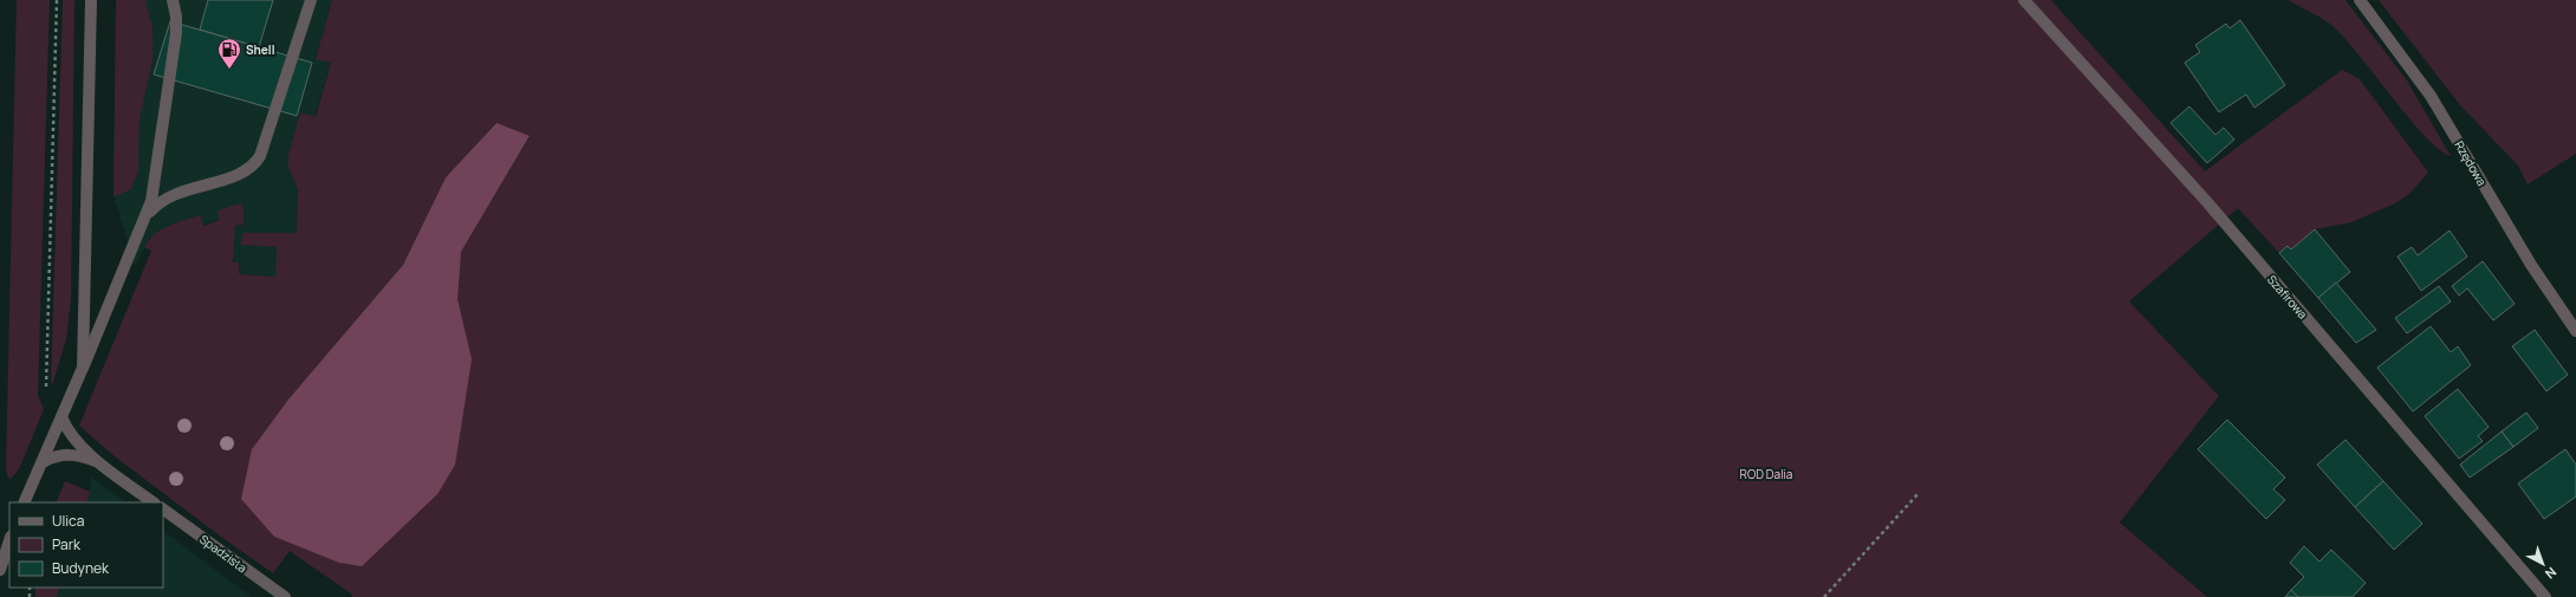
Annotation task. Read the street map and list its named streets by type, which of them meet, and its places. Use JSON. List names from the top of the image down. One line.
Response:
{"streets":{"street":["Rzędowa","Szafirowa","Spadzista"]},"parks":["ROD Dalia"],"places":{"fuel station":["Shell"]},"legend":["Ulica","Park","Budynek"],"north":"bottom right"}
